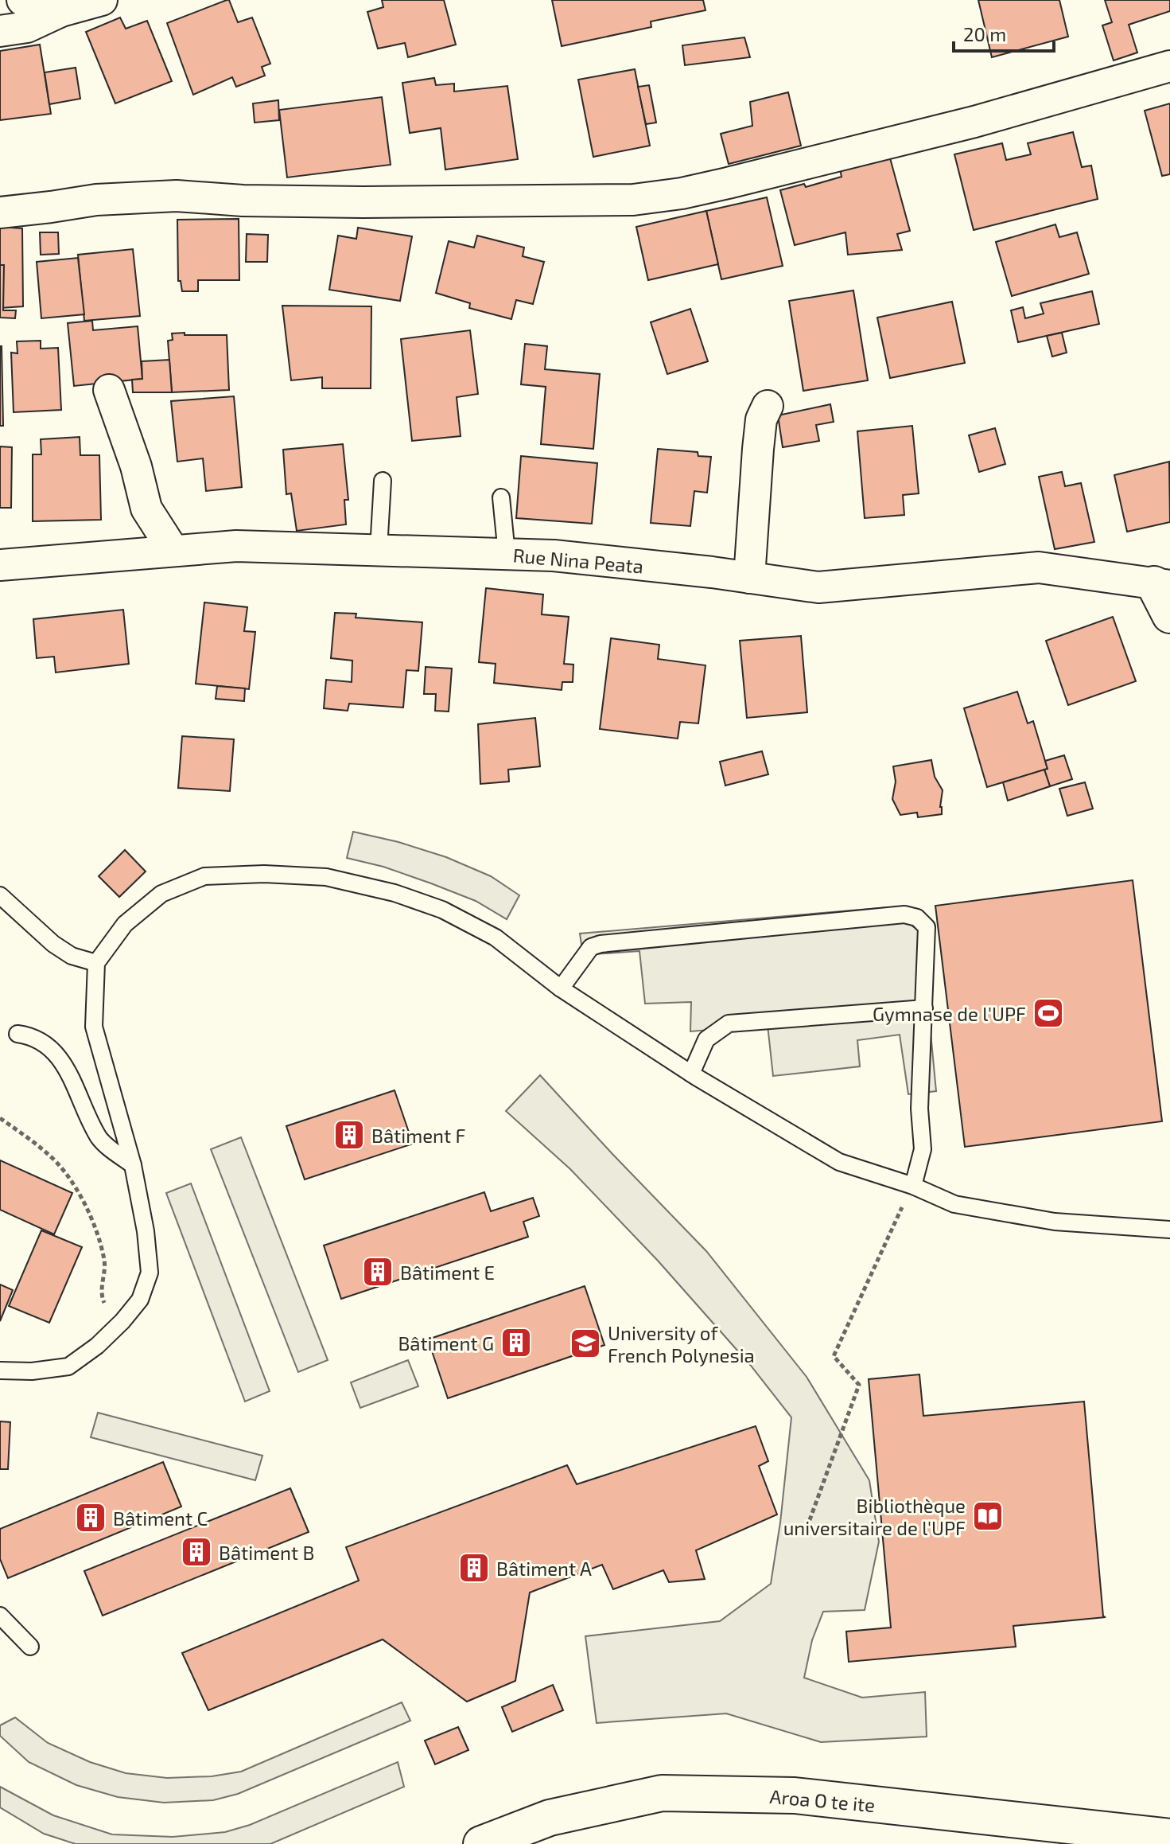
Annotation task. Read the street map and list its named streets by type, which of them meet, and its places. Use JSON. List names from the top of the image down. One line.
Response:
{"streets":{"main road":["Rue Nina Peata","Aroa O te ite"]},"places":{"sports":["Gymnase de l'UPF"],"building":["Bâtiment F","Bâtiment E","Bâtiment G","Bâtiment C","Bâtiment B","Bâtiment A"],"school or university":["University of French Polynesia"],"library":["Bibliothèque universitaire de l'UPF"]},"scale_bar":"20 m"}
